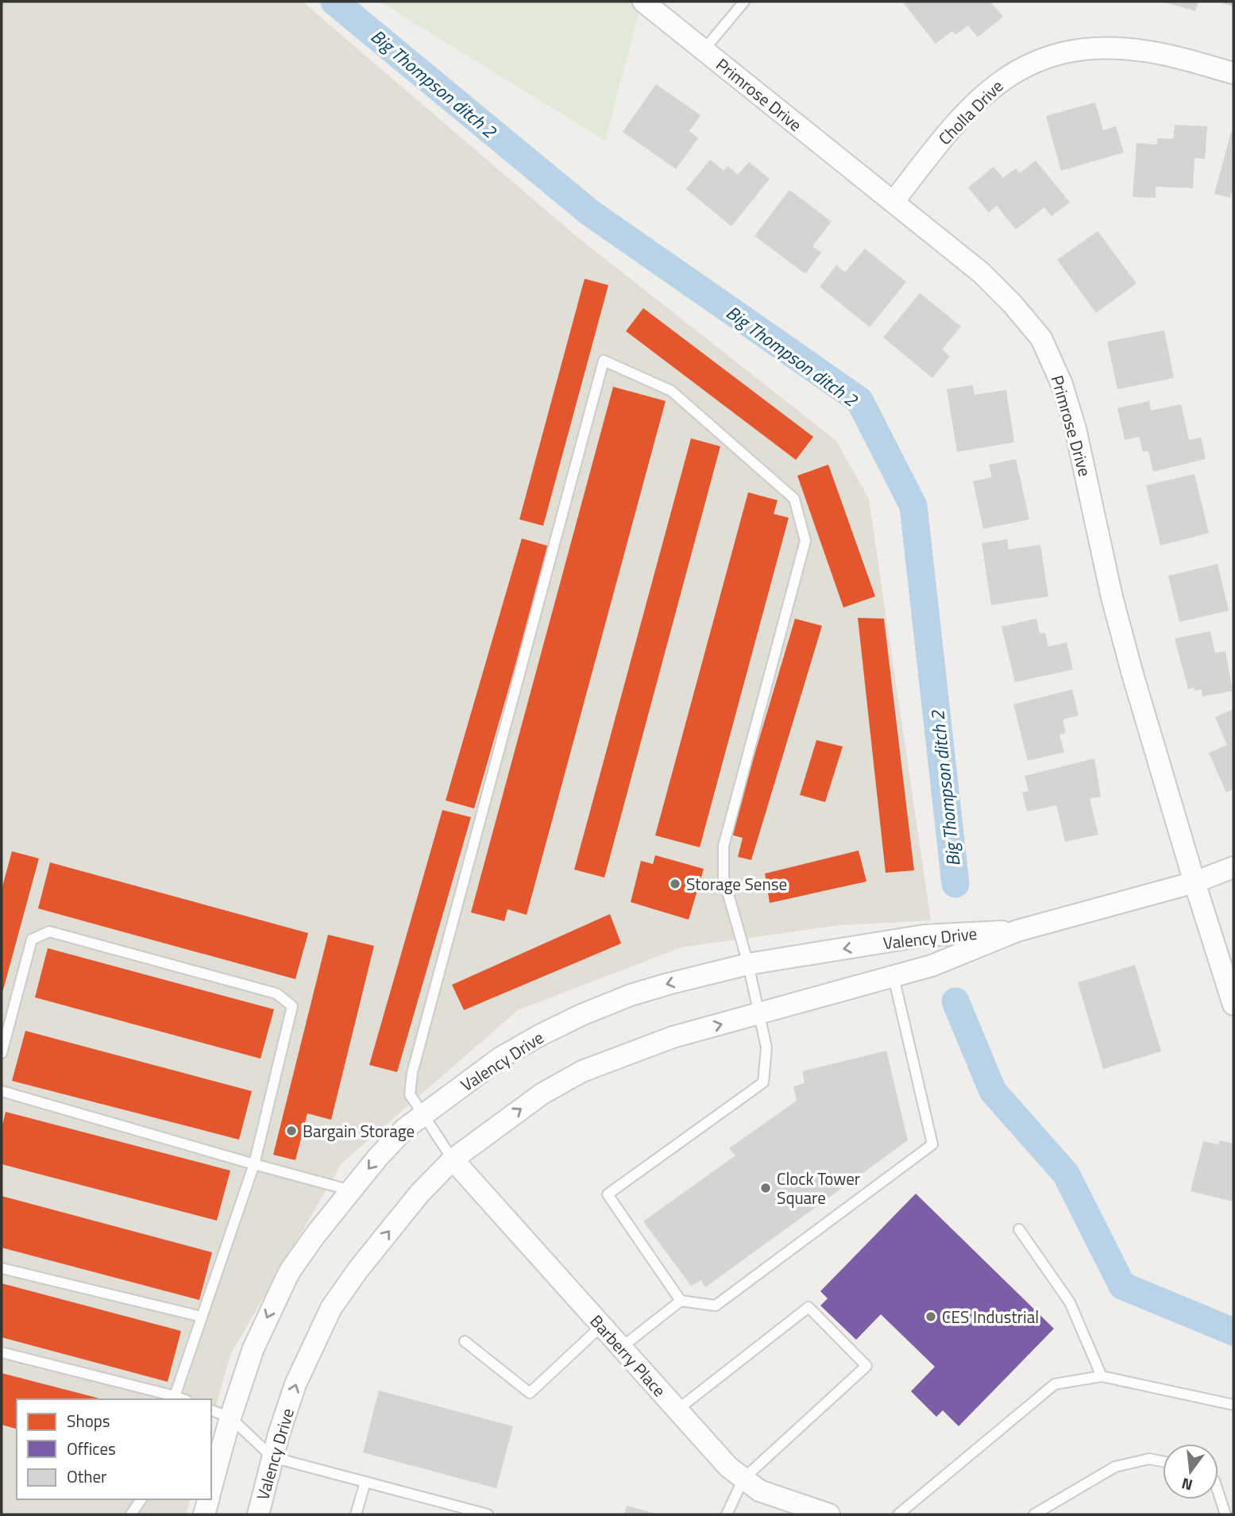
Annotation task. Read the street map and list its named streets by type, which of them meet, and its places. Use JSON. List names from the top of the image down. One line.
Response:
{"streets":{"street":["Primrose Drive","Cholla Drive","Valency Drive","Barberry Place"]},"crossings":[["Primrose Drive","Cholla Drive"],["Primrose Drive","Valency Drive"],["Valency Drive","Barberry Place"]],"water":["Big Thompson ditch 2"],"places":["Storage Sense","Bargain Storage","Clock Tower Square","CES Industrial"],"legend":["Shops","Offices","Other"],"north":"bottom"}
